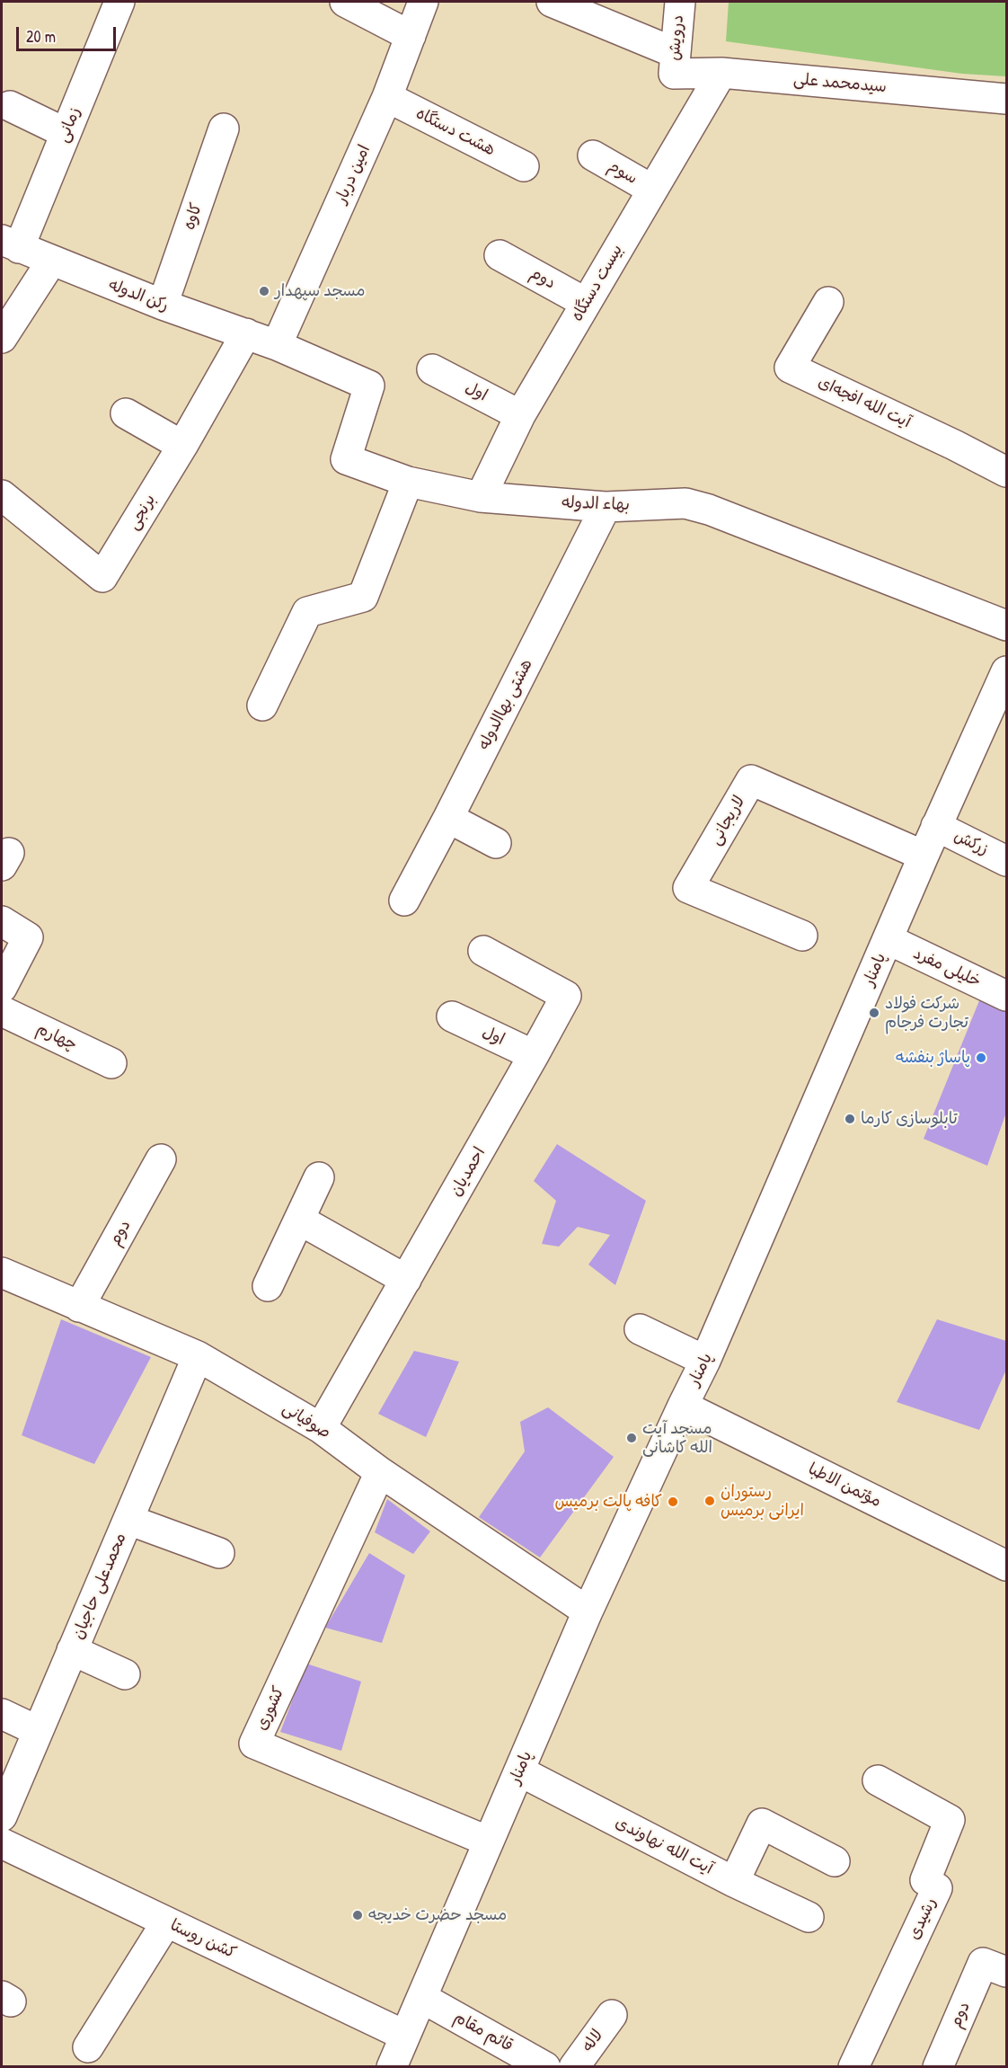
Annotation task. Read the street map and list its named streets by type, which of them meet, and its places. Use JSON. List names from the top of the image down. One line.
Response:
{"streets":{"street":["درویش","سیدمحمد علی","زمانی","هشت دستگاه","سوم","امین دربار","کاوه","دوم","بیست دستگاه","رکن الدوله","اول","آیت الله افجه‌ای","بهاء الدوله","برنجی","هشتی بهاالدوله","لاریجانی","زرکش","خلیلی مفرد","پامنار","چهارم","احمدیان","صوفیانی","مؤتمن الاطبا","محمدعلی حاجیان","کشوری","آیت الله نهاوندی","رشیدی","کشن روستا","قائم مقام","لاله"]},"crossings":[["درویش","سیدمحمد علی"],["سیدمحمد علی","بیست دستگاه"],["زمانی","رکن الدوله"],["هشت دستگاه","امین دربار"],["سوم","بیست دستگاه"],["امین دربار","رکن الدوله"],["امین دربار","بهاء الدوله"],["کاوه","رکن الدوله"],["دوم","بیست دستگاه"],["دوم","صوفیانی"],["بیست دستگاه","اول"],["بیست دستگاه","بهاء الدوله"],["رکن الدوله","بهاء الدوله"],["رکن الدوله","برنجی"],["اول","احمدیان"],["بهاء الدوله","هشتی بهاالدوله"],["لاریجانی","پامنار"],["زرکش","پامنار"],["خلیلی مفرد","پامنار"],["پامنار","صوفیانی"],["پامنار","مؤتمن الاطبا"],["پامنار","کشوری"],["پامنار","آیت الله نهاوندی"],["پامنار","کشن روستا"],["پامنار","قائم مقام"],["احمدیان","صوفیانی"],["صوفیانی","محمدعلی حاجیان"],["صوفیانی","کشوری"]],"places":["مسجد سپهدار","شرکت فولاد تجارت فرجام","پاساژ بنفشه","تابلوسازی کارما","مسجد آیت الله کاشانی","رستوران ایرانی برمیس","کافه پالت برمیس","مسجد حضرت خدیجه"],"scale_bar":"20 m"}
